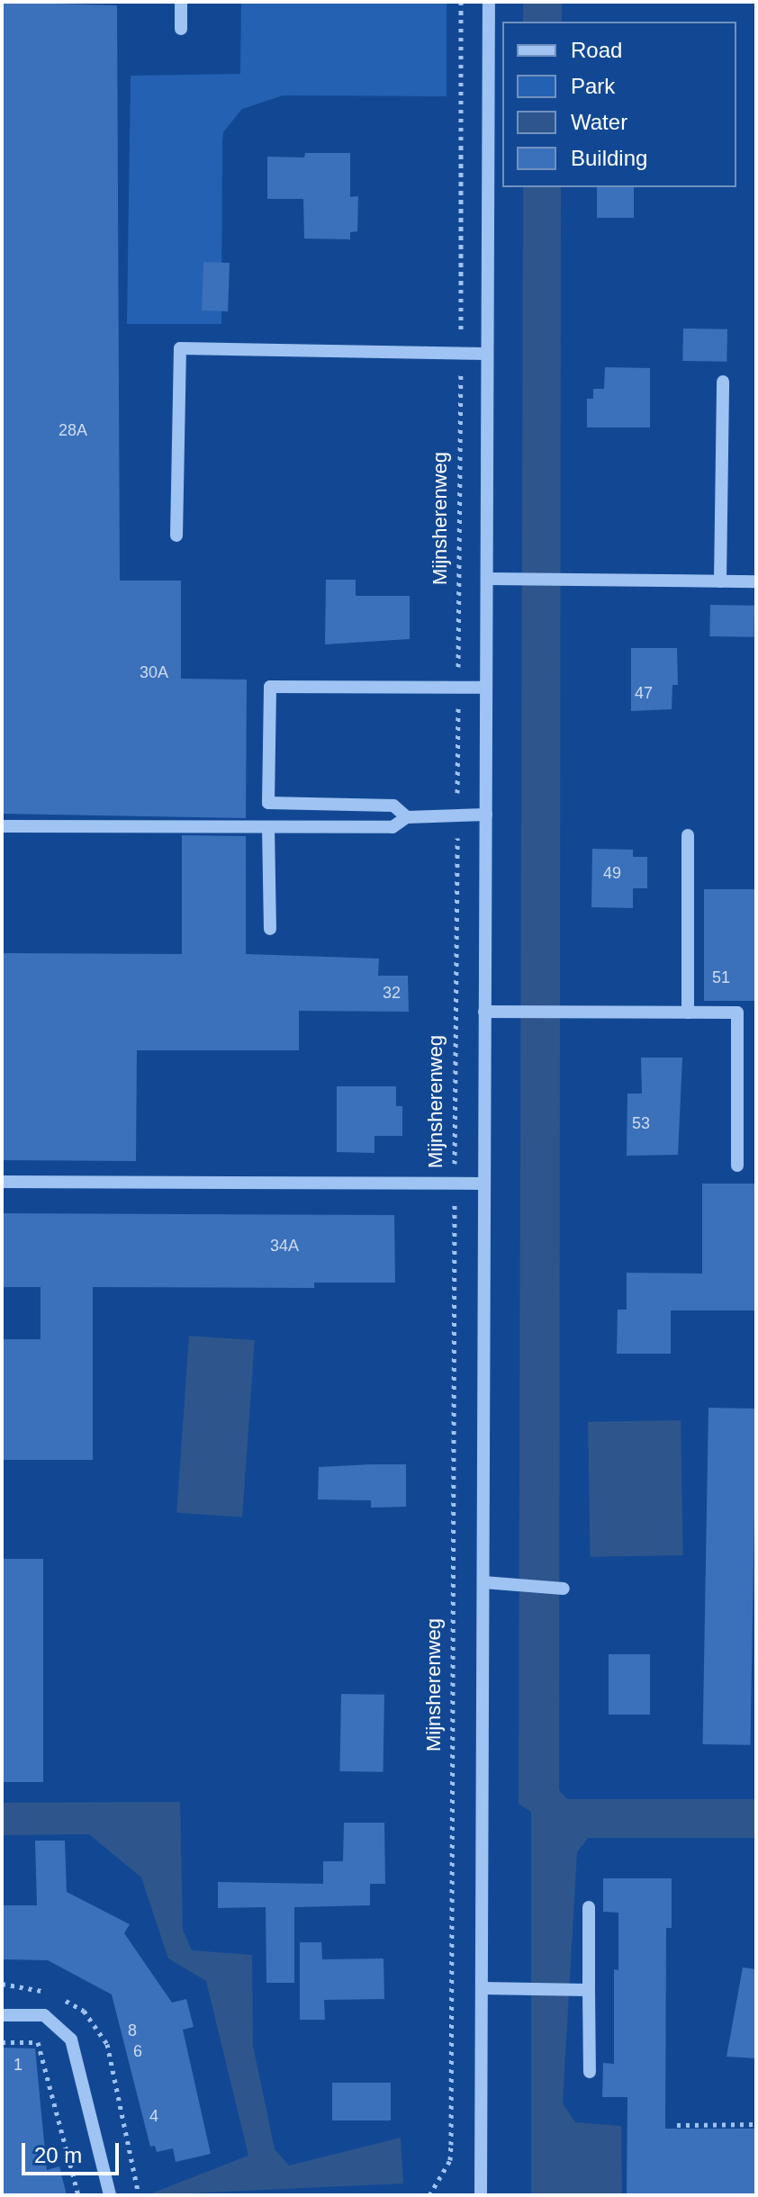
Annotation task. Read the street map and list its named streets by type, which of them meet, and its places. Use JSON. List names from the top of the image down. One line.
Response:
{"streets":{"path":["Mijnsherenweg"]},"house_numbers":["28A","30A","47","49","51","32","53","34A","8","6","1","4"],"legend":["Road","Park","Water","Building"],"scale_bar":"20 m"}
